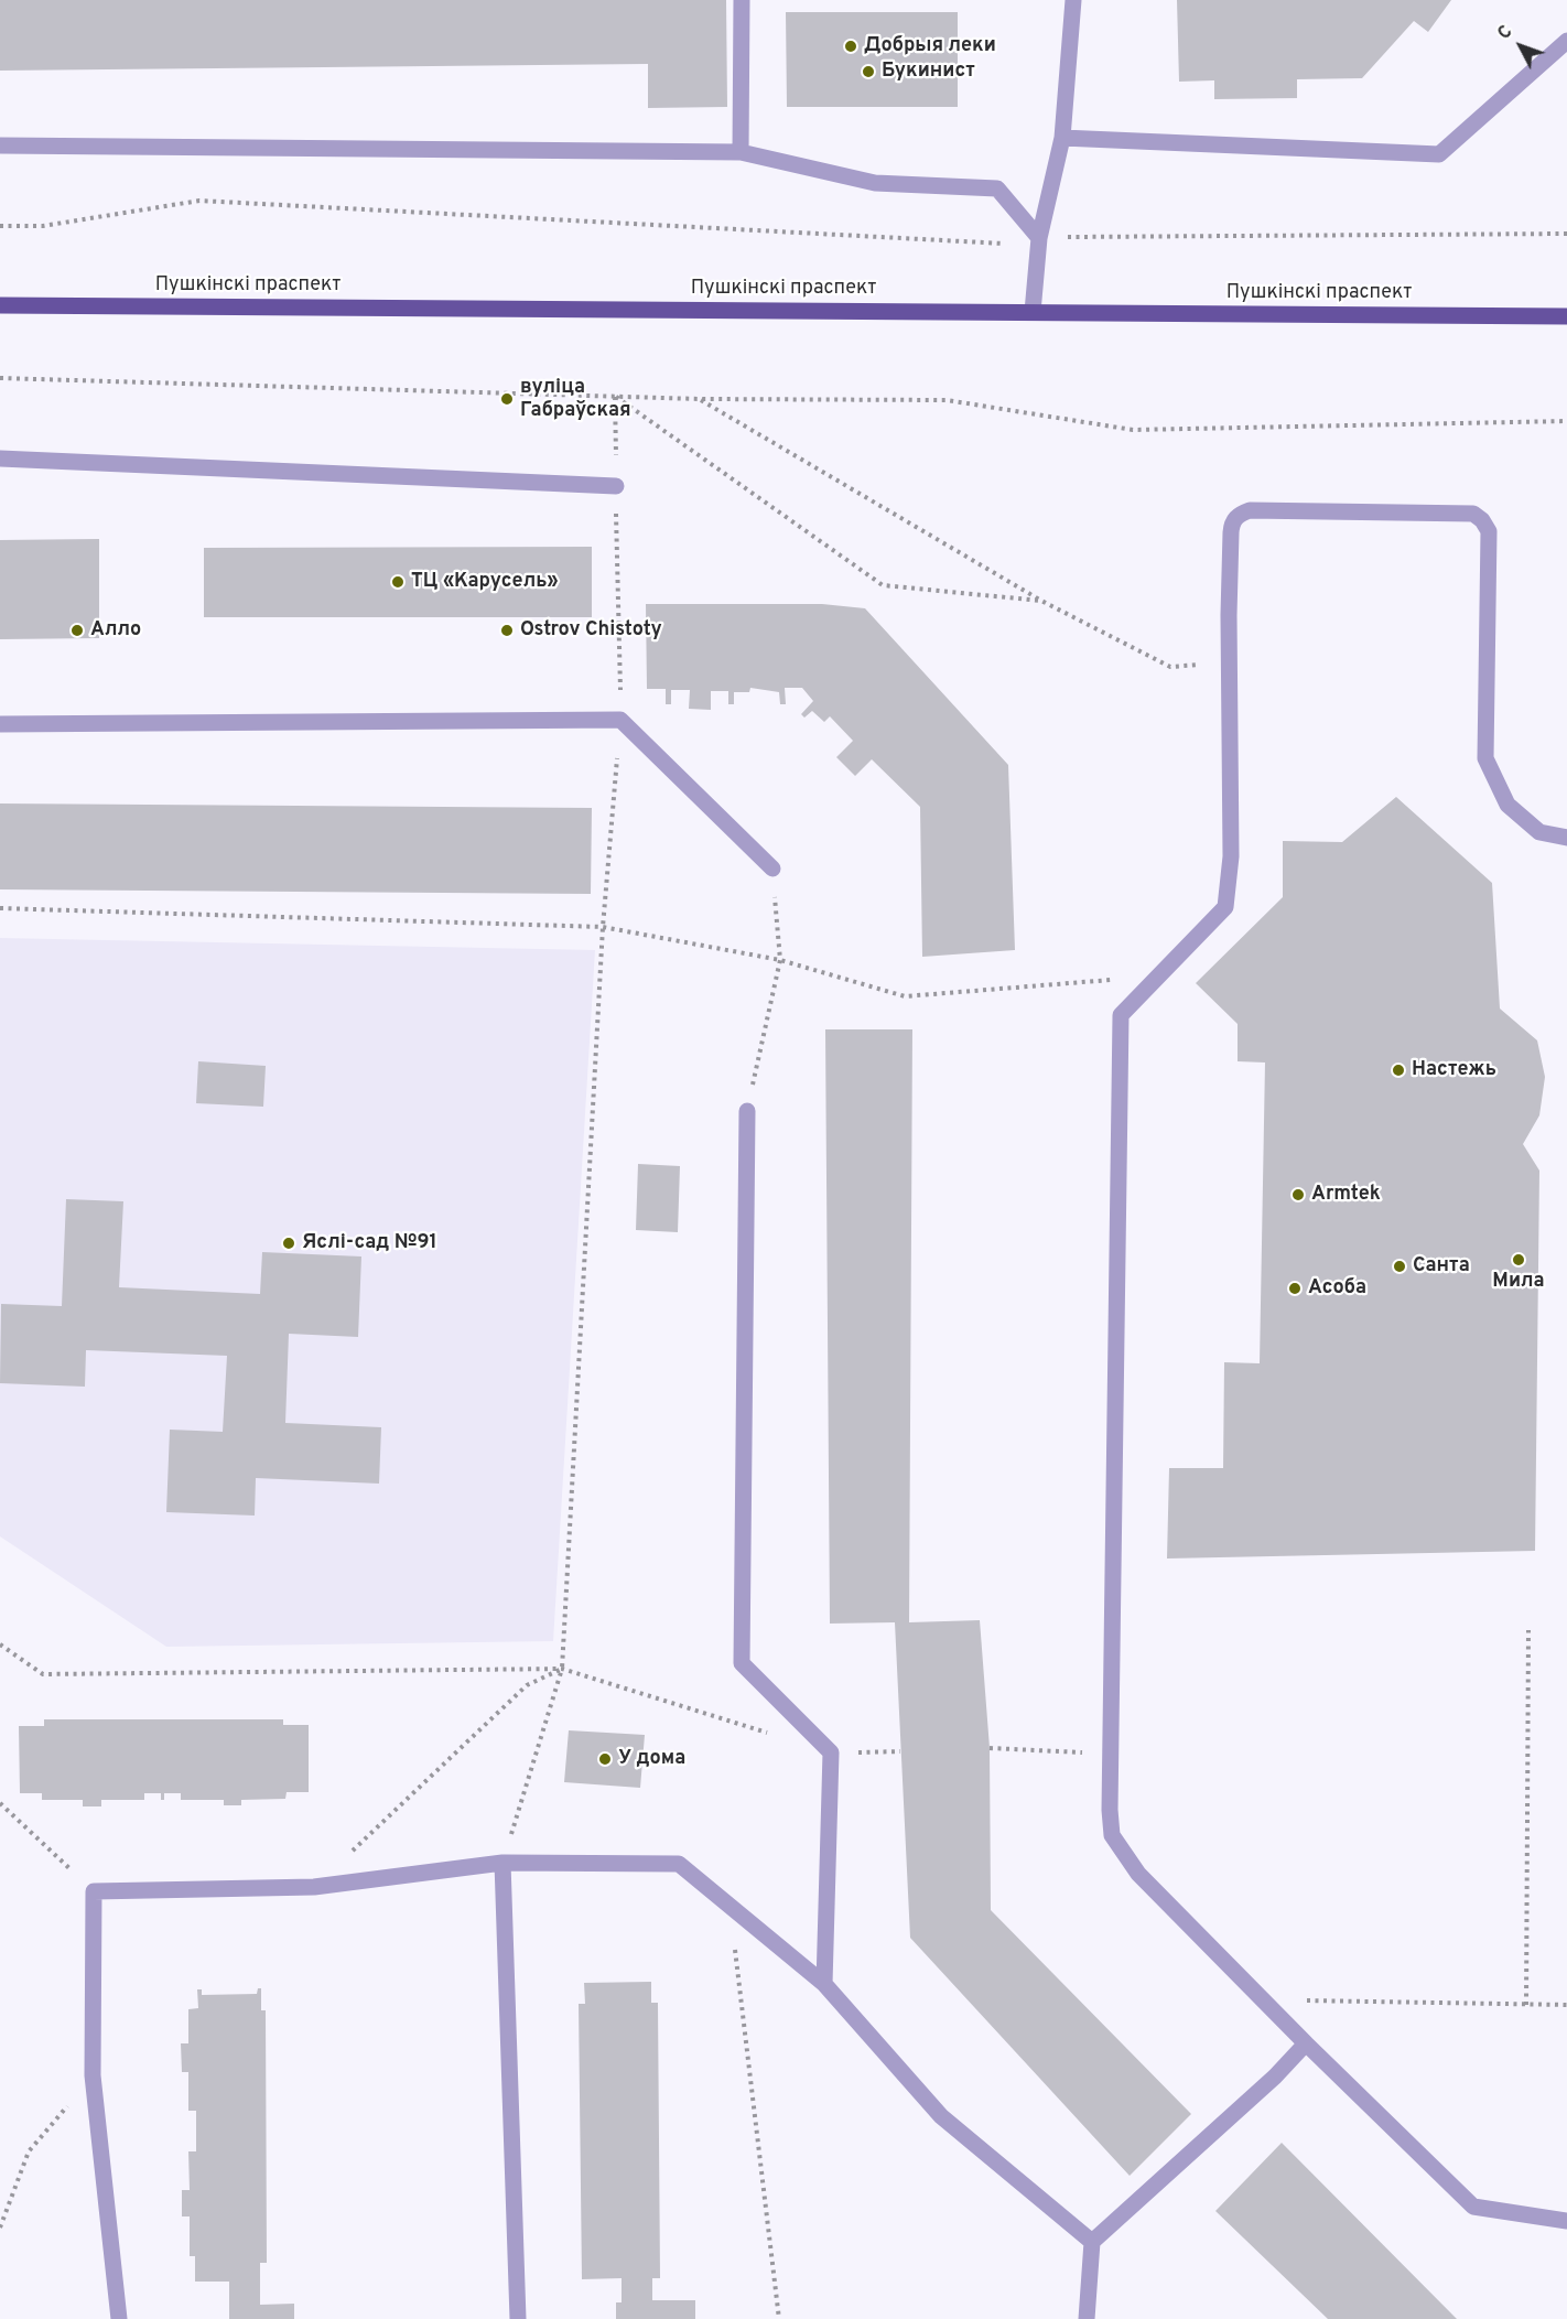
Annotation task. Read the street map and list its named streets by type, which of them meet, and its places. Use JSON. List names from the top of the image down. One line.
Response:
{"streets":{"main road":["Пушкінскі праспект"]},"places":["Добрыя леки","Букинист","вуліца Габраўская","ТЦ «Карусель»","Алло","Ostrov Chistoty","Настежь","Armtek","Яслі-сад №91","Мила","Санта","Асоба","У дома"],"north":"top left"}
